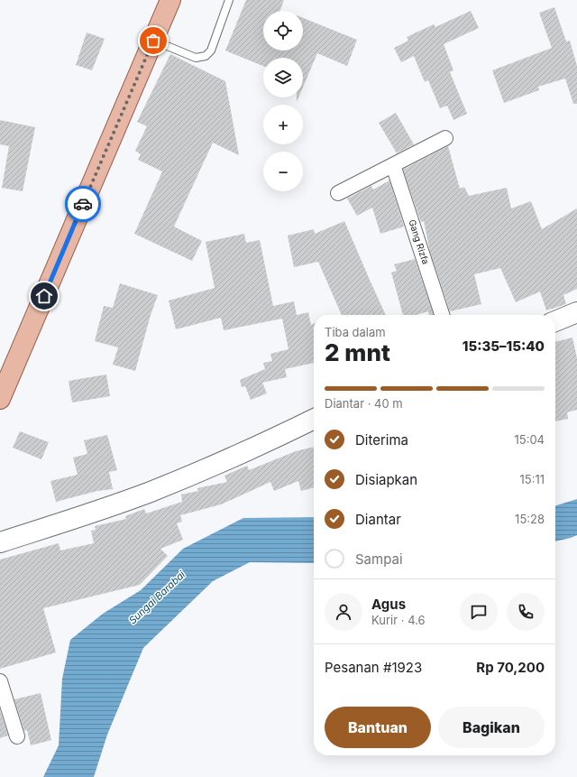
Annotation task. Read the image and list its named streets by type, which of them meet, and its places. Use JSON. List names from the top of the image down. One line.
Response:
{"streets":{"street":["Gang Rizfa"]},"water":["Sungai Barabai"],"page":{"map_buttons":["+","−"],"heading":["2 mnt","Tiba dalam","15:35–15:40"],"panel":["Agus","Kurir · 4.6","Pesanan #1923","Rp 70,200"],"bar":"Diantar · 40 m","list":[["Diterima","15:04"],["Disiapkan","15:11"],["Diantar","15:28"],"Sampai"],"buttons":["Bantuan","Bagikan"]}}
